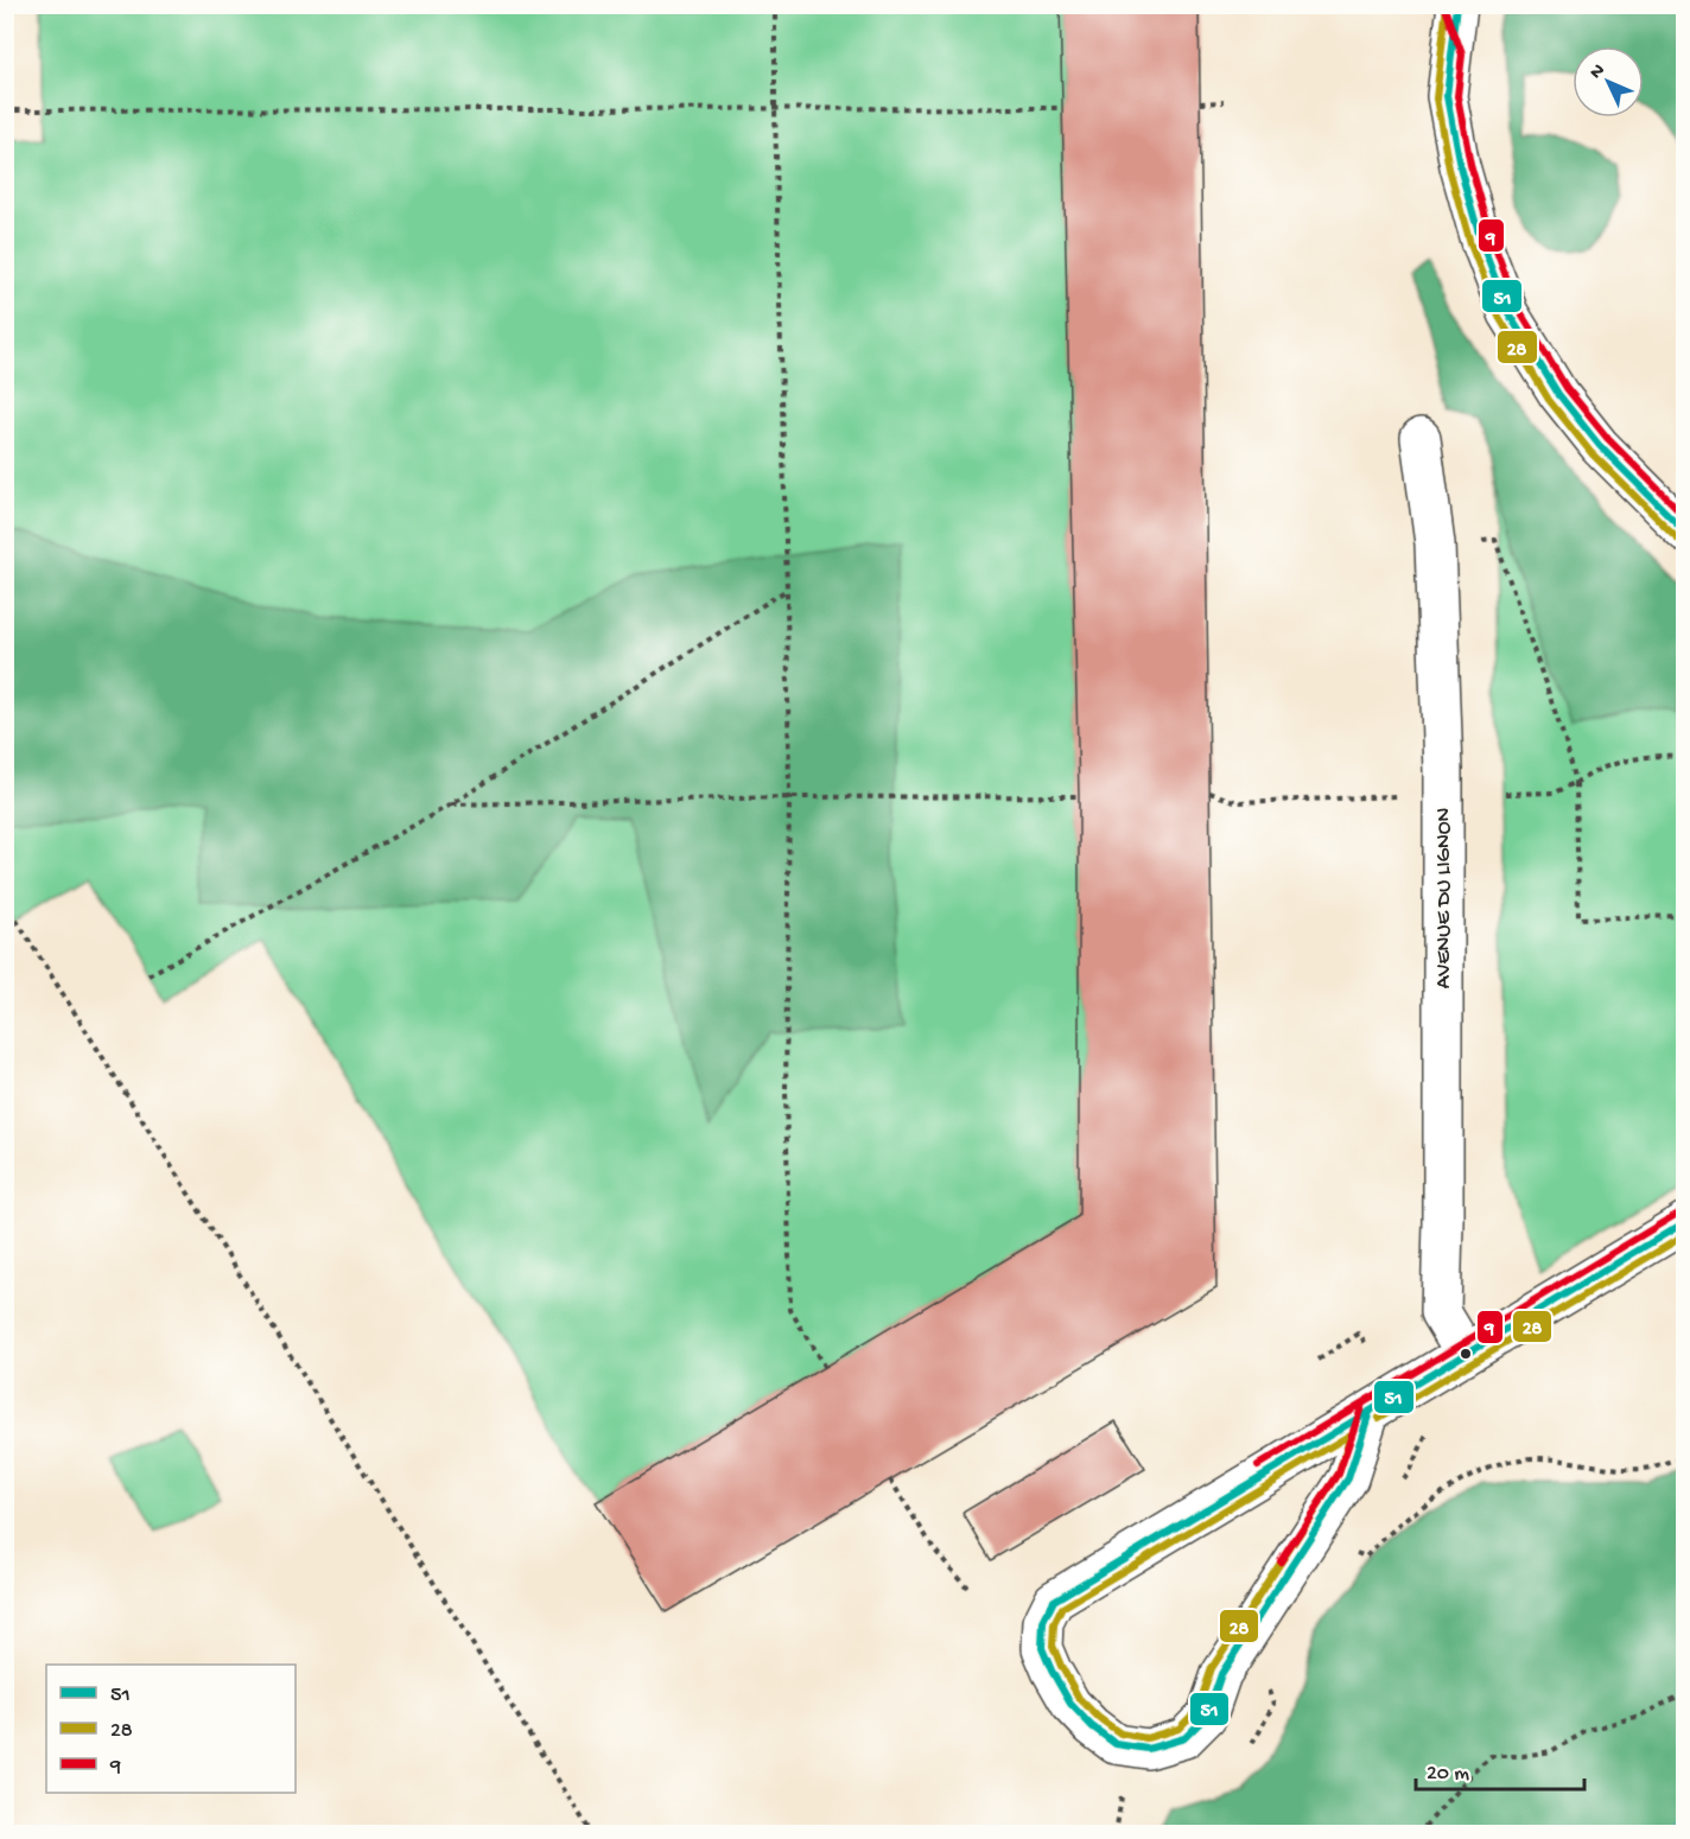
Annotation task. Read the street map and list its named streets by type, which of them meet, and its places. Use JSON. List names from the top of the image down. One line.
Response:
{"streets":{"street":["AVENUE DU LIGNON"]},"lines":["transit line 51","transit line 28","transit line 9"],"legend":["51","28","9"],"scale_bar":"20 m","north":"top left"}
